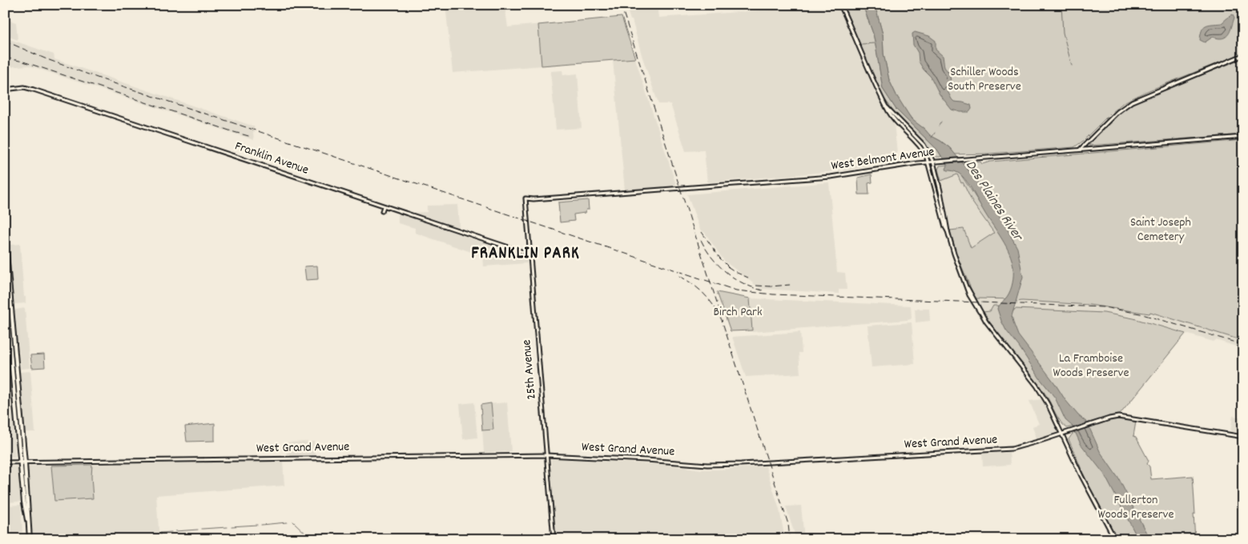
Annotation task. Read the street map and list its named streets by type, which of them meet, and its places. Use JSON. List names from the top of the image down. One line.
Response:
{"streets":{"main road":["Franklin Avenue","West Belmont Avenue","25th Avenue","West Grand Avenue"]},"crossings":[["Franklin Avenue","25th Avenue"],["West Belmont Avenue","25th Avenue"],["25th Avenue","West Grand Avenue"]],"districts":["FRANKLIN PARK"],"water":["Des Plaines River"],"parks":["Schiller Woods South Preserve","Saint Joseph Cemetery","Birch Park","La Framboise Woods Preserve","Fullerton Woods Preserve"]}
